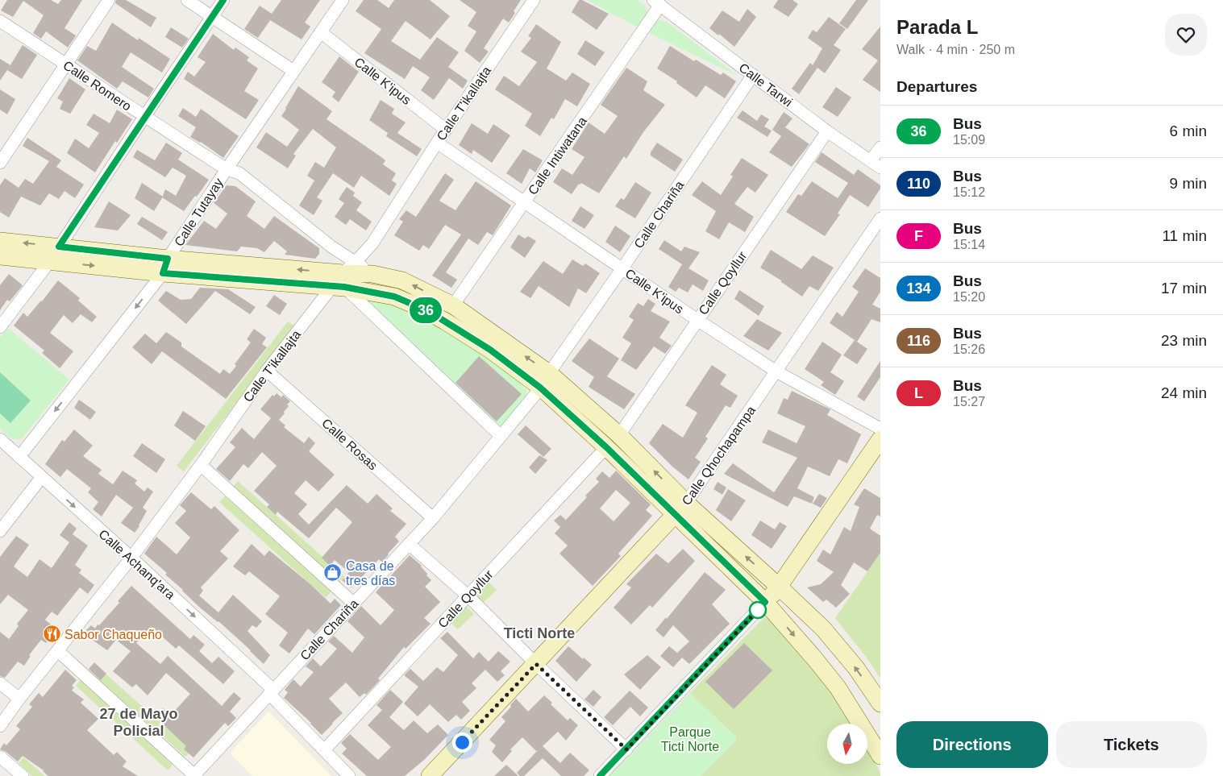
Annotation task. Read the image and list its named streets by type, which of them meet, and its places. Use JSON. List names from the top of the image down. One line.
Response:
{"streets":{"main road":["Calle Qhochapampa"],"street":["Calle K'ipus","Calle Tarwi","Calle Romero","Calle T'ikallajta","Calle Intiwatana","Calle Tutayay","Calle Chariña","Calle Qoyllur","Calle Rosas","Calle Achanq'ara"]},"crossings":[["Calle K'ipus","Calle T'ikallajta"],["Calle K'ipus","Calle Intiwatana"],["Calle K'ipus","Calle Tutayay"],["Calle K'ipus","Calle Chariña"],["Calle K'ipus","Calle Qoyllur"],["Calle K'ipus","Calle Qhochapampa"],["Calle Tarwi","Calle Intiwatana"],["Calle Tarwi","Calle Chariña"],["Calle Tarwi","Calle Qoyllur"],["Calle Romero","Calle T'ikallajta"],["Calle Romero","Calle Tutayay"],["Calle Romero","Calle Chariña"],["Calle T'ikallajta","Calle Rosas"],["Calle T'ikallajta","Calle Achanq'ara"],["Calle Tutayay","Calle Achanq'ara"],["Calle Chariña","Calle Rosas"],["Calle Chariña","Calle Achanq'ara"],["Calle Qoyllur","Calle Achanq'ara"]],"one_way":["Calle Achanq'ara"],"districts":["Ticti Norte","27 de Mayo Policial"],"parks":["Parque Ticti Norte"],"places":{"shop":["Casa de tres días"],"restaurant":["Sabor Chaqueño"]},"lines":["bus line 36"],"north":"bottom","page":{"on_map":"36","heading":[["Parada L","Walk · 4 min · 250 m"],"Departures"],"list":[{"mark":"36","name":"Bus","note":"15:09","value":"6 min"},{"mark":"110","name":"Bus","note":"15:12","value":"9 min"},{"mark":"F","name":"Bus","note":"15:14","value":"11 min"},{"mark":"134","name":"Bus","note":"15:20","value":"17 min"},{"mark":"116","name":"Bus","note":"15:26","value":"23 min"},{"mark":"L","name":"Bus","note":"15:27","value":"24 min"}],"buttons":["Directions","Tickets"]}}
